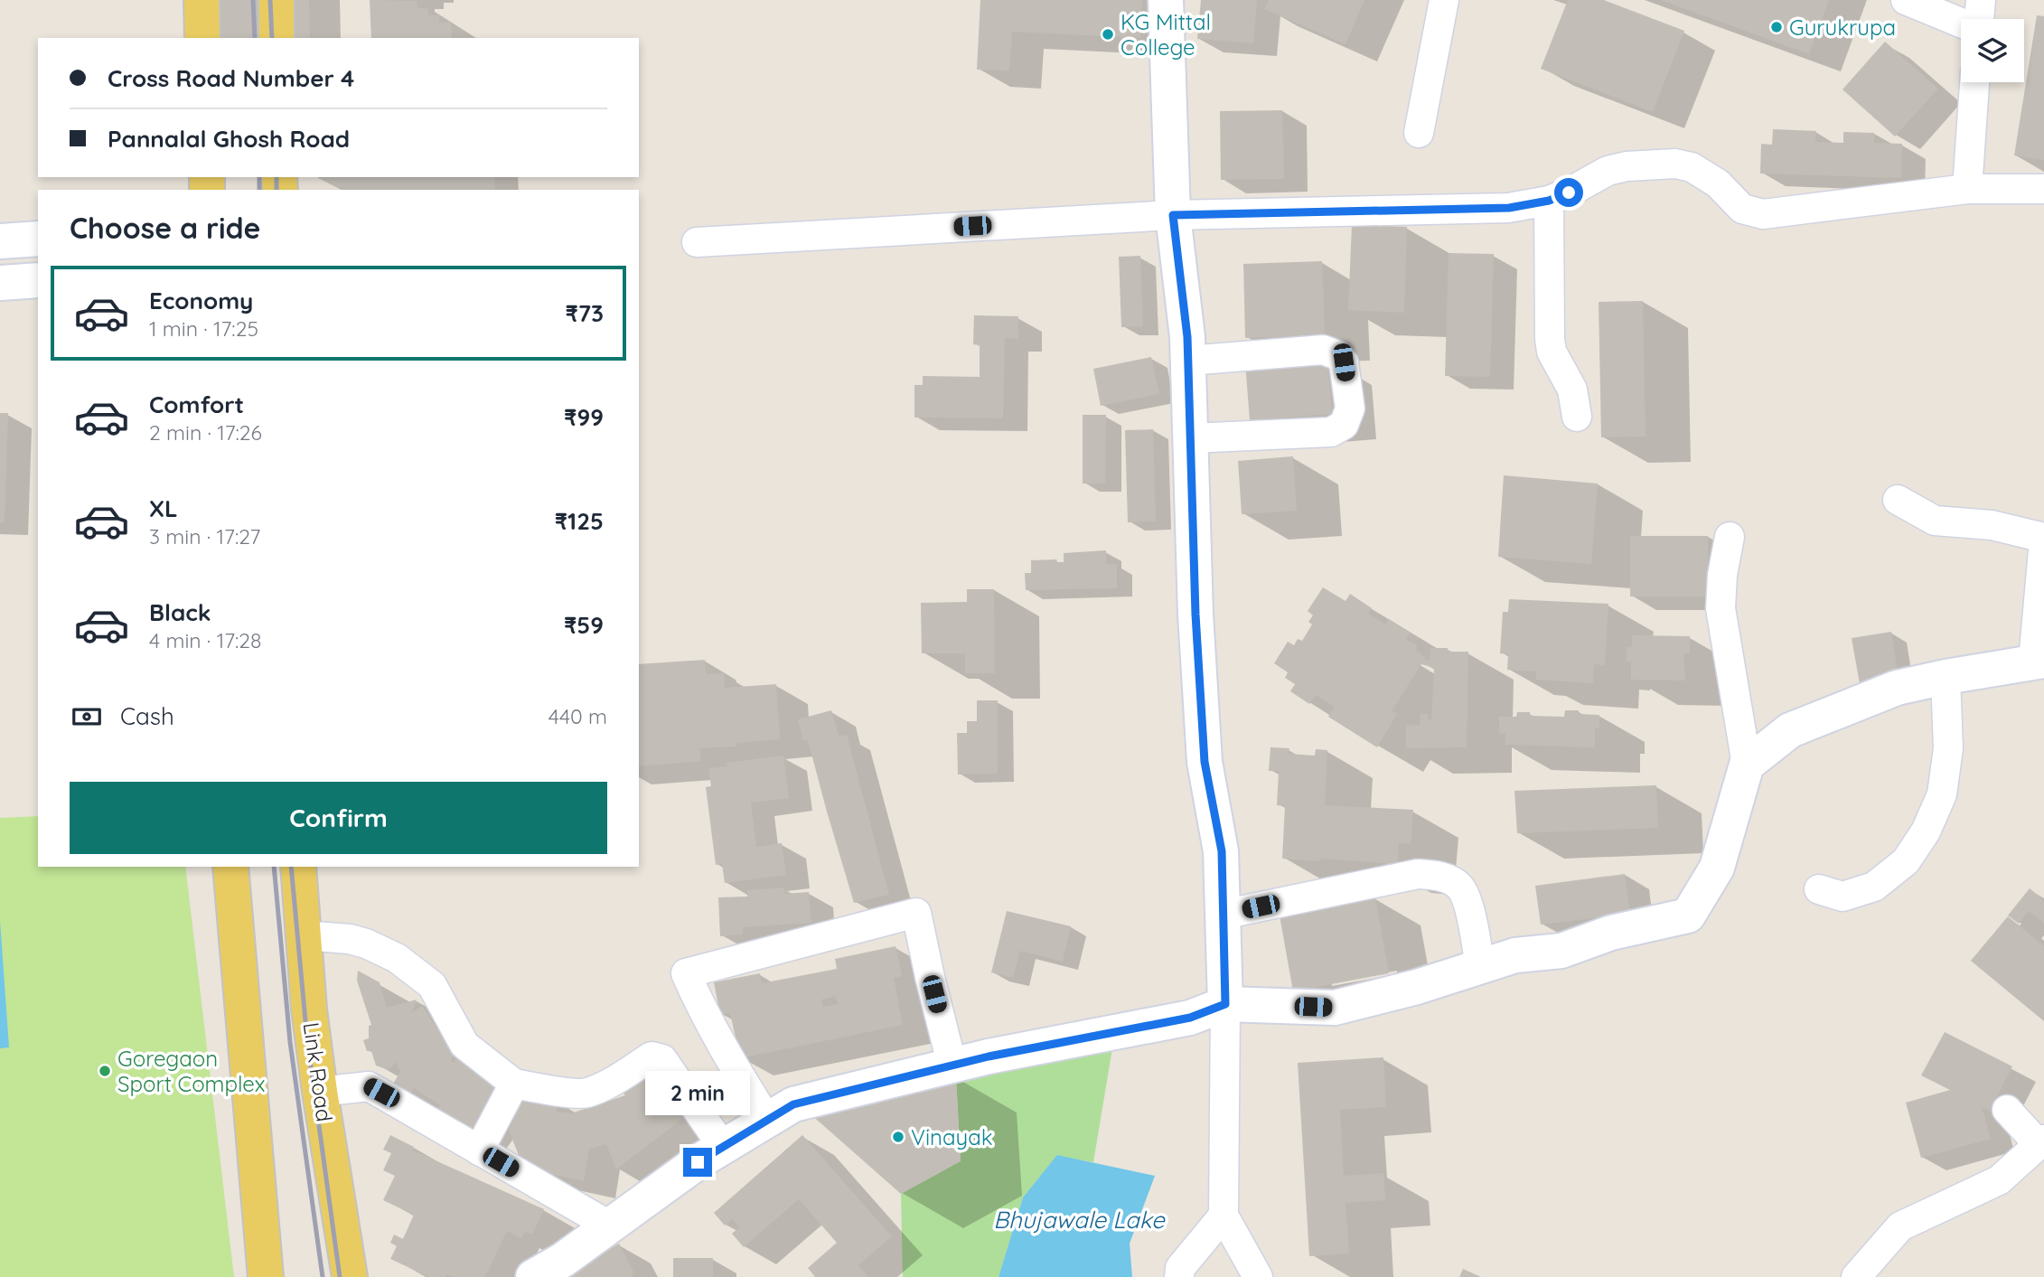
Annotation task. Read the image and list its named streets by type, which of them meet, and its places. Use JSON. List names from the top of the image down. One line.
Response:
{"streets":{"main road":["Link Road"]},"water":["Bhujawale Lake"],"places":["Gurukrupa","KG Mittal College","Goregaon Sport Complex","Vinayak"],"page":{"banner":["Cross Road Number 4","Pannalal Ghosh Road"],"heading":"Choose a ride","list":[{"name":"Economy","note":"1 min · 17:25","value":"₹73"},{"name":"Comfort","note":"2 min · 17:26","value":"₹99"},{"name":"XL","note":"3 min · 17:27","value":"₹125"},{"name":"Black","note":"4 min · 17:28","value":"₹59"}],"pay":["Cash","440 m"],"buttons":"Confirm","bubble":"2 min"}}
